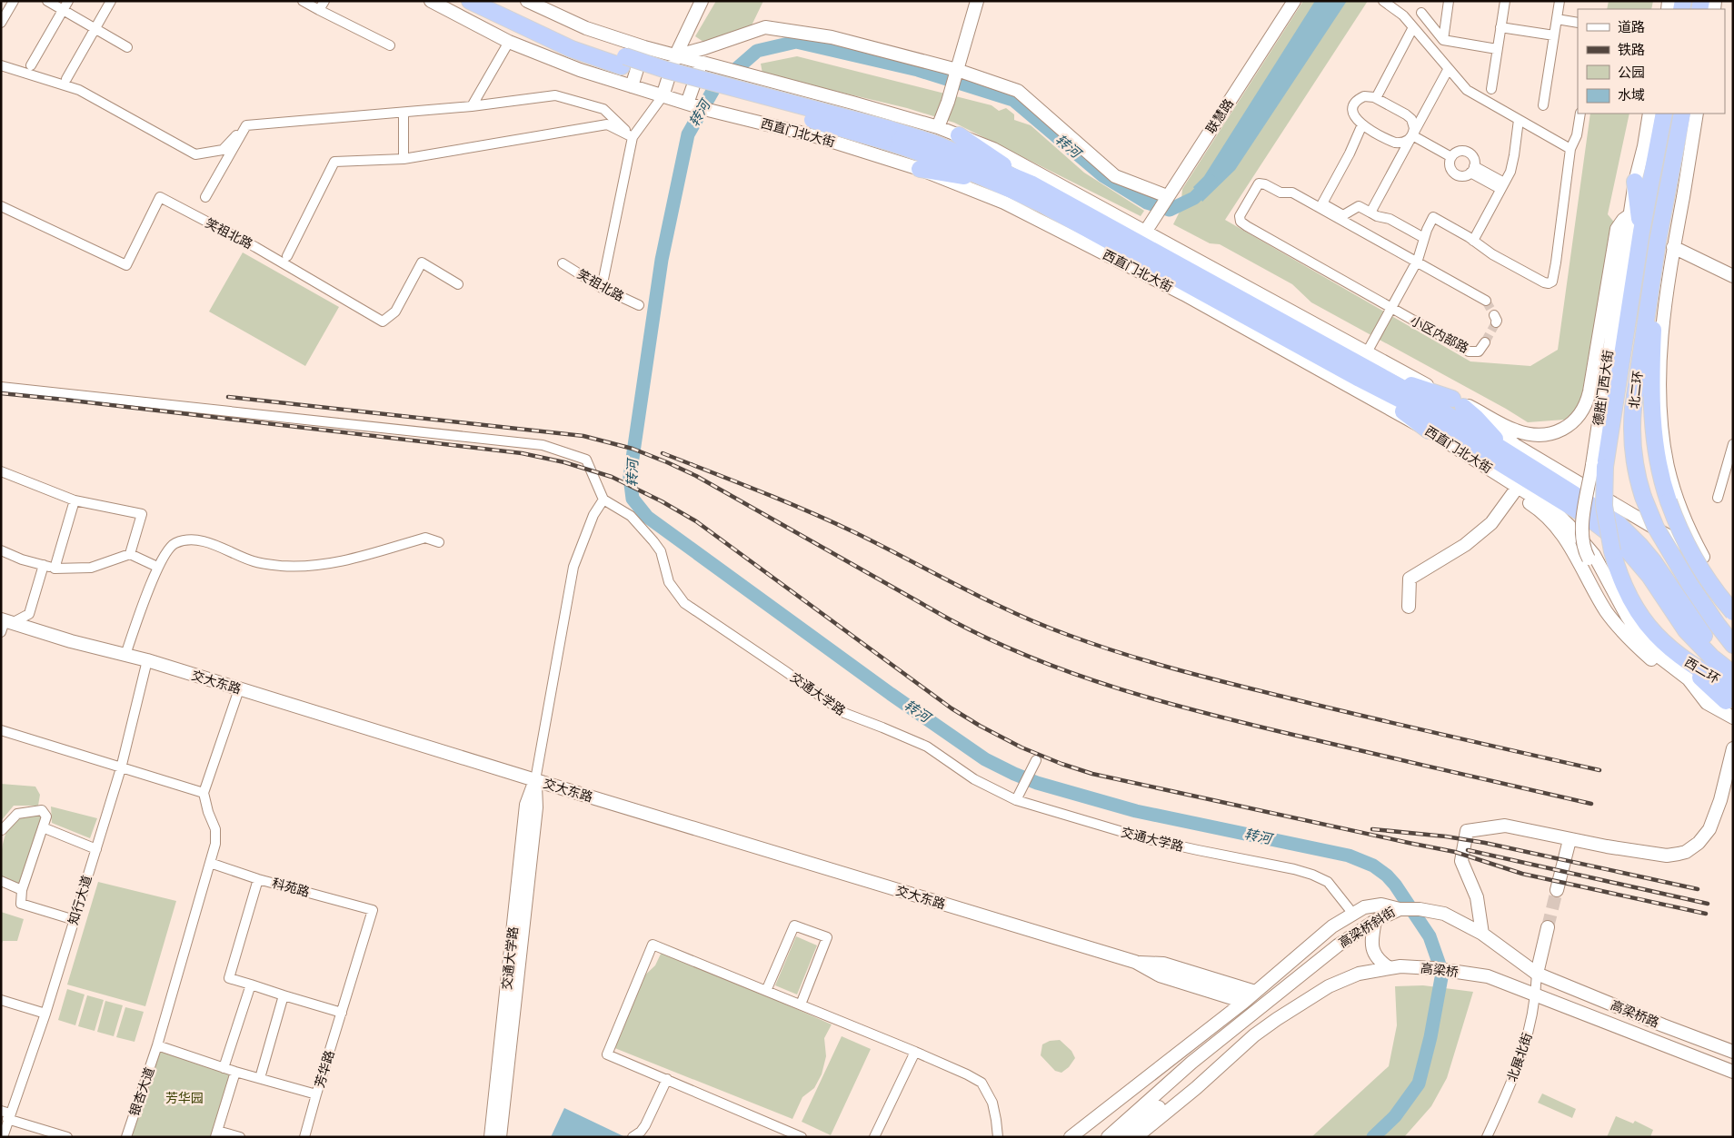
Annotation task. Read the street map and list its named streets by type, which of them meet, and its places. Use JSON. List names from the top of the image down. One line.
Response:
{"streets":{"highway":["西直门北大街","北二环"],"street":["联慧路","笑祖北路","小区内部路","德胜门西大街","交大东路","交通大学路","科苑路","知行大道","高梁桥斜街","高梁桥","高梁桥路","北展北街","芳华路","银杏大道"]},"crossings":[["德胜门西大街","北二环"],["交大东路","交通大学路"],["交大东路","知行大道"],["交大东路","高梁桥斜街"],["交通大学路","高梁桥斜街"],["科苑路","芳华路"],["科苑路","银杏大道"],["高梁桥","高梁桥路"],["高梁桥","北展北街"],["高梁桥路","北展北街"],["芳华路","银杏大道"]],"water":["转河"],"parks":["芳华园"],"legend":["道路","铁路","公园","水域"]}
